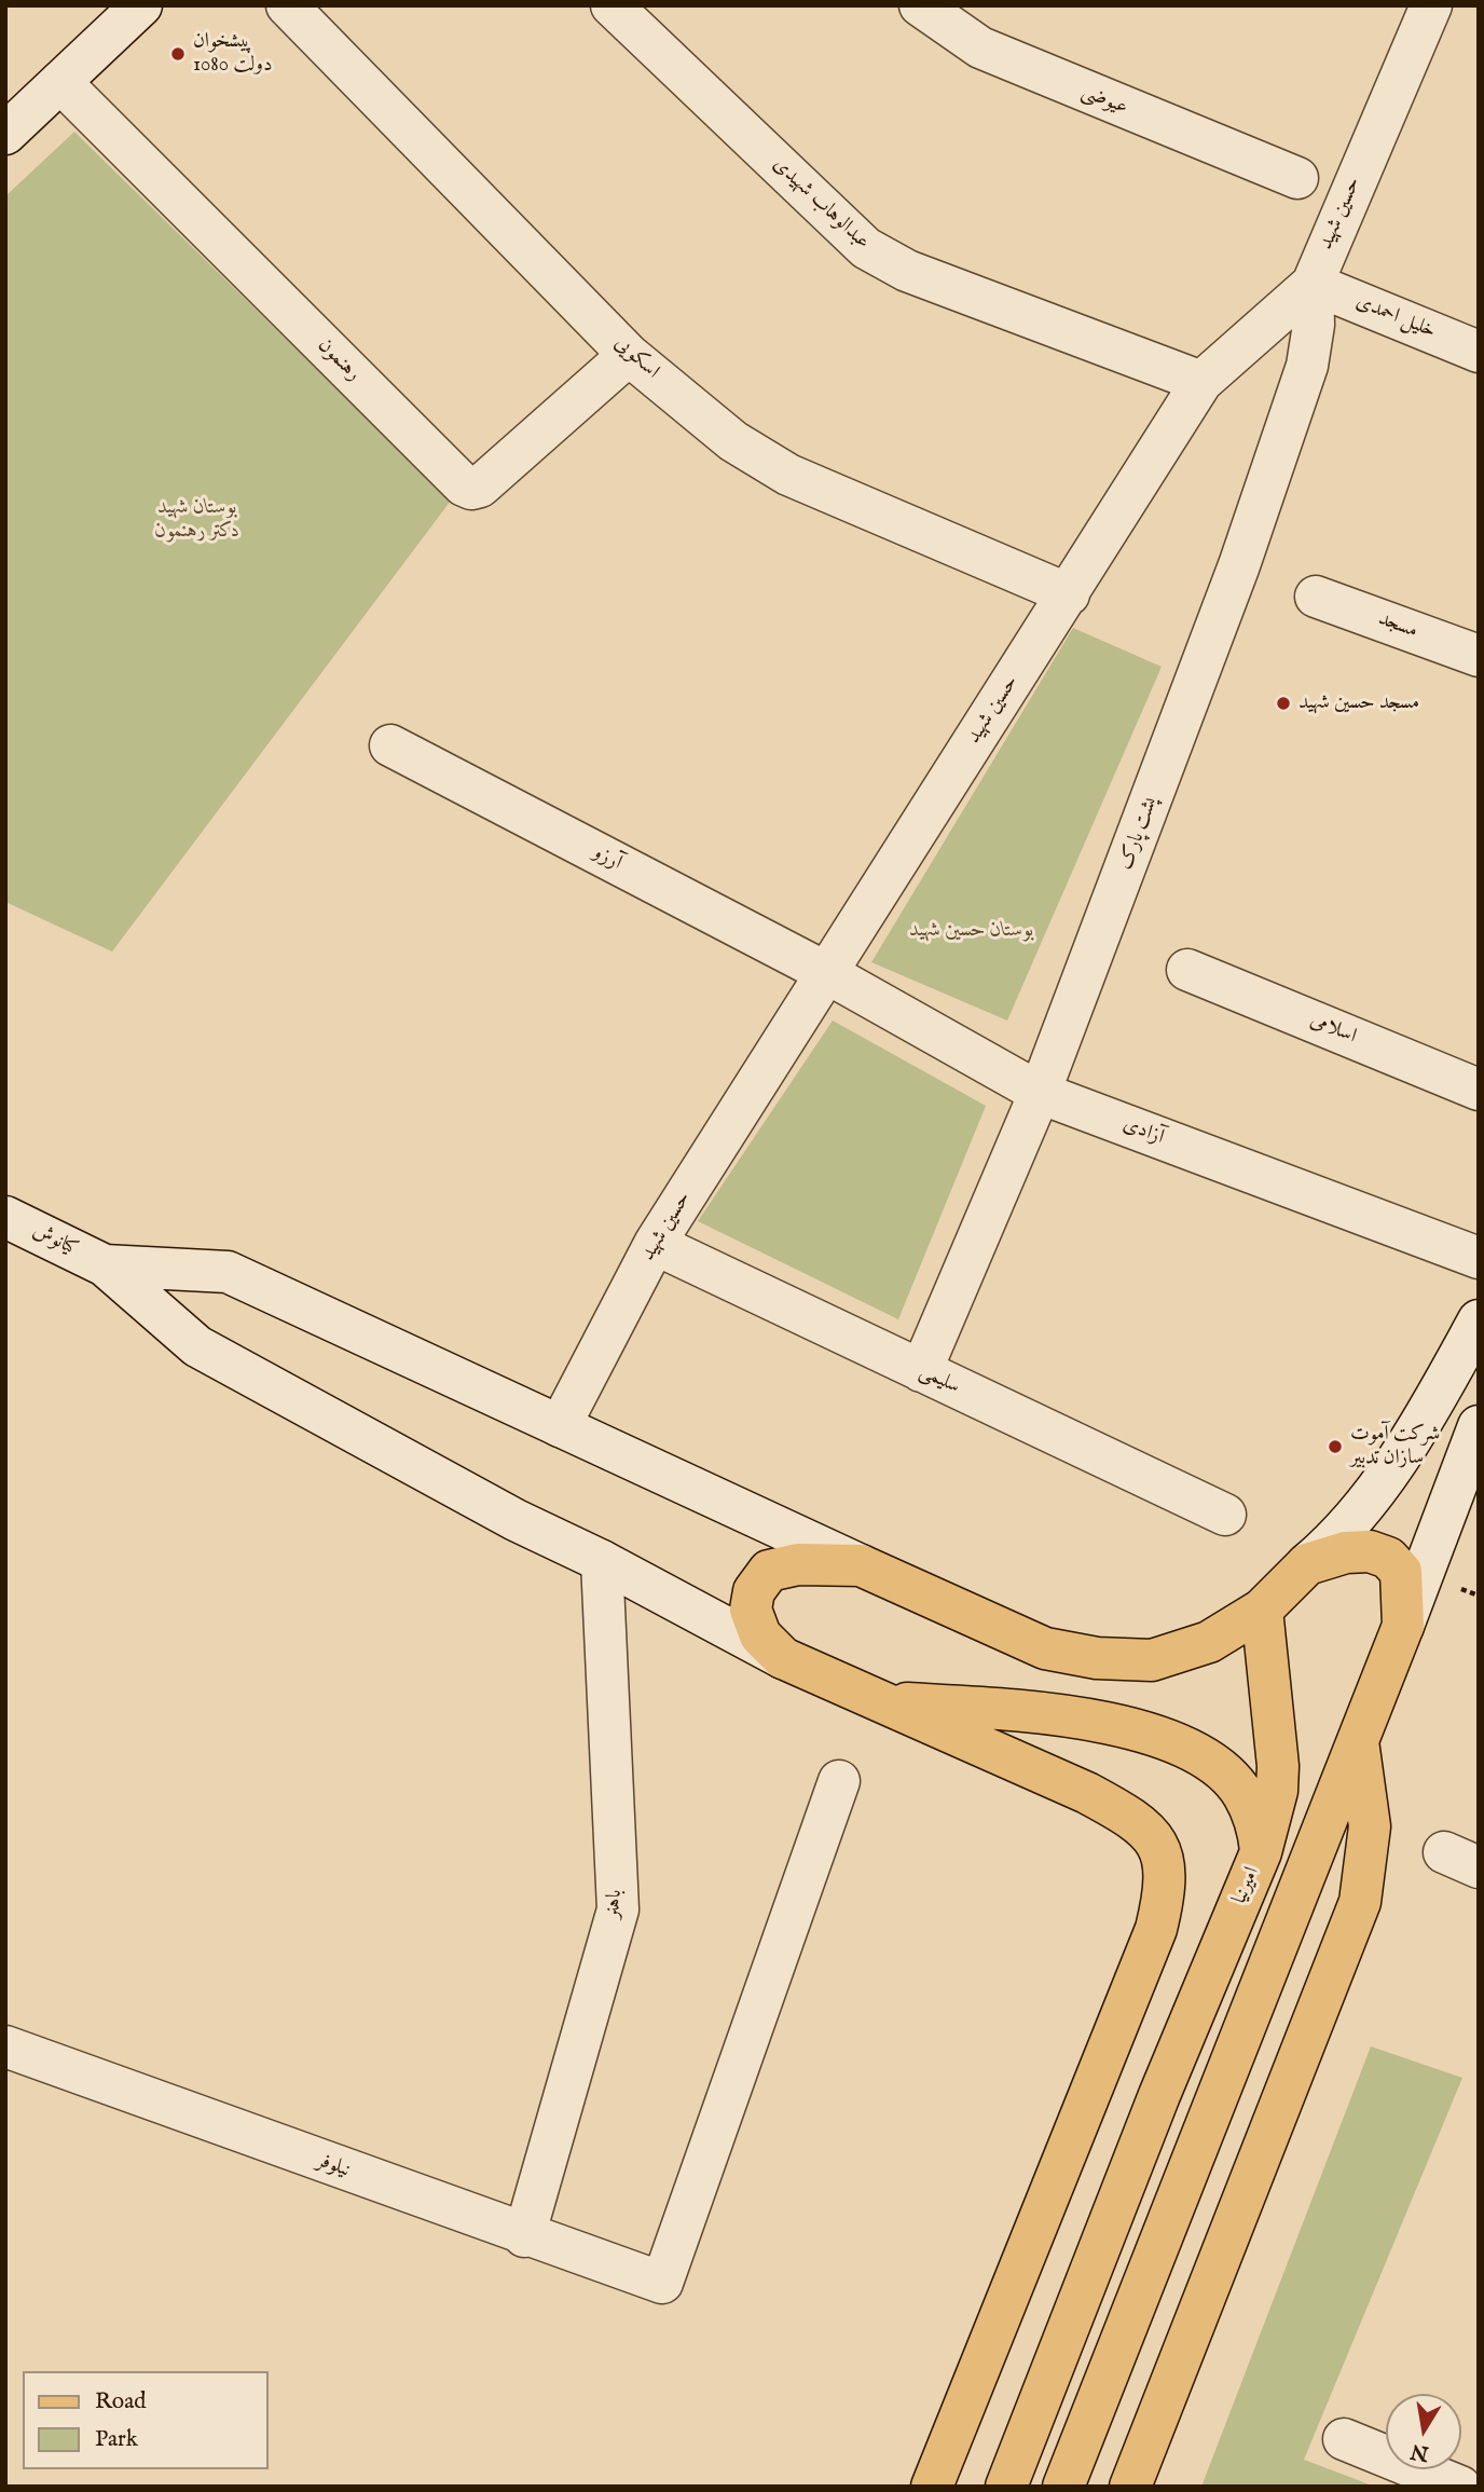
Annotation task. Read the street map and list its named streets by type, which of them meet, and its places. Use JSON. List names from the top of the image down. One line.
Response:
{"streets":{"main road":["امیرنیا"],"street":["عیوضی","عبدالوهاب شهیدی","حسین شهید","خلیل احمدی","اسکویی","رهنمون","مسجد","پشت پارک","آرزو","اسلامی","آزادی","کیانوش","سلیمی","باهنر","نیلوفر"]},"crossings":[["عبدالوهاب شهیدی","حسین شهید"],["حسین شهید","خلیل احمدی"],["حسین شهید","اسکویی"],["حسین شهید","پشت پارک"],["حسین شهید","آرزو"],["حسین شهید","آزادی"],["حسین شهید","سلیمی"],["خلیل احمدی","پشت پارک"],["اسکویی","رهنمون"],["پشت پارک","آزادی"],["پشت پارک","سلیمی"],["آرزو","آزادی"],["باهنر","نیلوفر"]],"parks":["بوستان شهید دکتر رهنمون","بوستان حسین شهید"],"places":["پیشخوان دولت 1080","مسجد حسین شهید","شرکت آموت سازان تدبیر"],"legend":["Road","Park"],"north":"bottom"}
